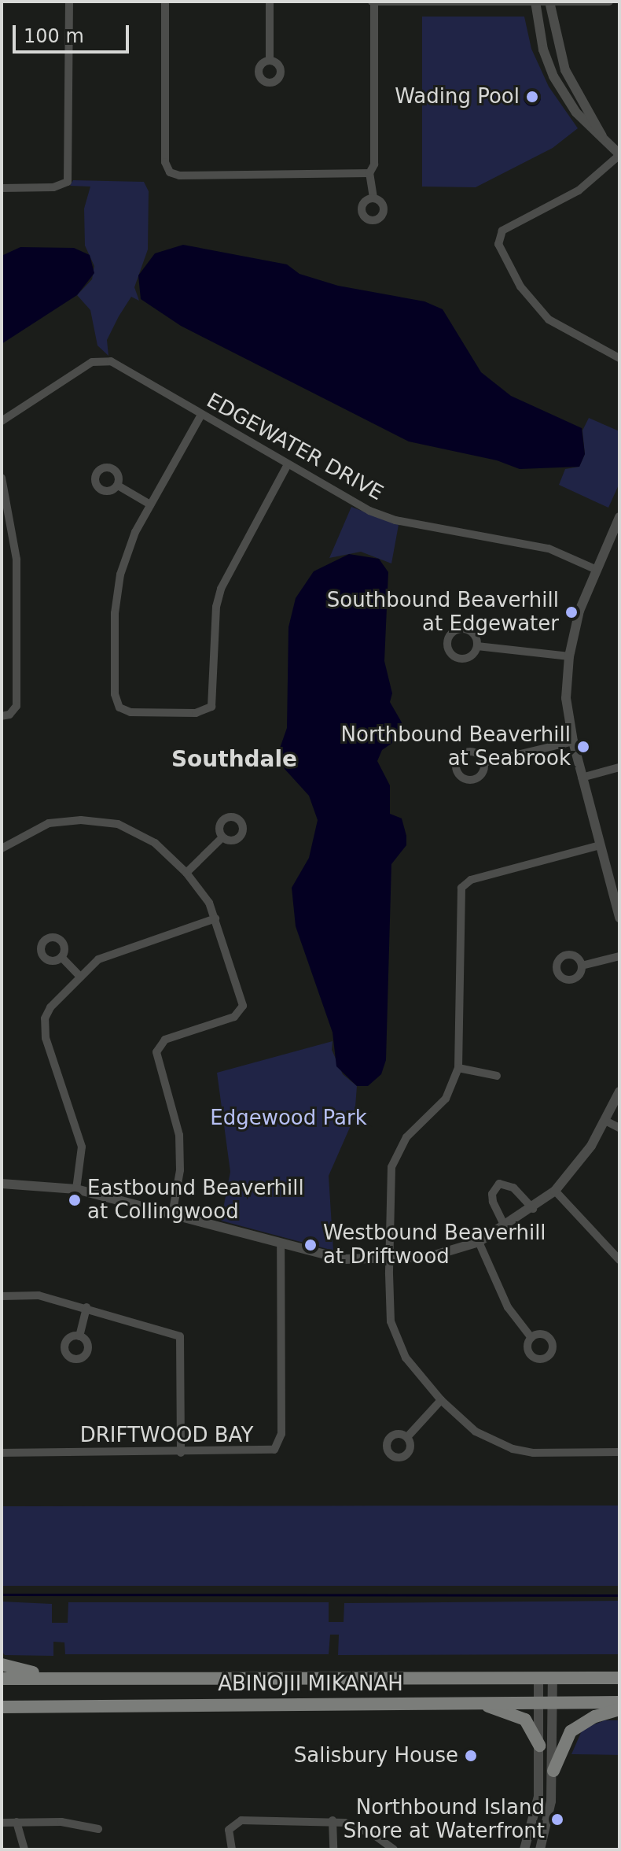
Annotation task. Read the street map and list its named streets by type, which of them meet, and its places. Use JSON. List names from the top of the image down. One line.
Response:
{"streets":{"main road":["ABINOJII MIKANAH"],"street":["EDGEWATER DRIVE","DRIFTWOOD BAY"]},"districts":["Southdale"],"parks":["Edgewood Park"],"places":["Wading Pool","Southbound Beaverhill at Edgewater","Northbound Beaverhill at Seabrook","Eastbound Beaverhill at Collingwood","Westbound Beaverhill at Driftwood","Salisbury House","Northbound Island Shore at Waterfront"],"scale_bar":"100 m"}
